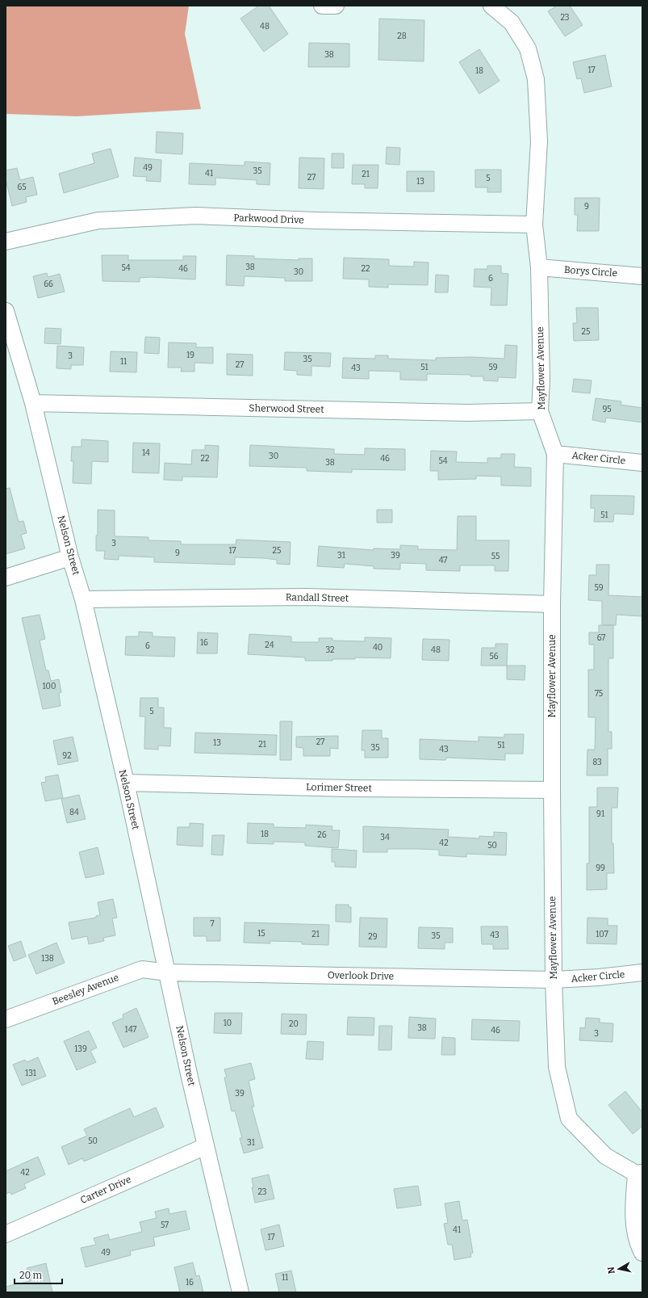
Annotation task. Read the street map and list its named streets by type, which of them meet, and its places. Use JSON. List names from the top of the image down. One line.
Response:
{"streets":{"street":["Parkwood Drive","Borys Circle","Mayflower Avenue","Sherwood Street","Acker Circle","Nelson Street","Randall Street","Lorimer Street","Overlook Drive","Beesley Avenue","Carter Drive"]},"crossings":[["Parkwood Drive","Mayflower Avenue"],["Borys Circle","Mayflower Avenue"],["Mayflower Avenue","Sherwood Street"],["Mayflower Avenue","Acker Circle"],["Mayflower Avenue","Randall Street"],["Mayflower Avenue","Lorimer Street"],["Mayflower Avenue","Overlook Drive"],["Sherwood Street","Nelson Street"],["Acker Circle","Overlook Drive"],["Nelson Street","Randall Street"],["Nelson Street","Lorimer Street"],["Nelson Street","Overlook Drive"],["Nelson Street","Beesley Avenue"],["Nelson Street","Carter Drive"],["Overlook Drive","Beesley Avenue"]],"house_numbers":["23","48","28","38","17","18","49","35","41","21","27","5","13","65","9","38","54","46","22","30","6","66","25","19","3","35","11","27","51","59","43","95","14","30","22","46","54","38","51","3","17","25","9","31","39","55","47","59","67","16","24","6","40","32","48","56","100","75","5","27","13","21","51","35","43","92","83","84","91","18","26","34","42","50","99","7","15","21","107","43","35","29","138","10","20","38","147","46","3","139","131","39","50","31","42","23","57","41","17","49","11","16"],"scale_bar":"20 m","north":"left"}
